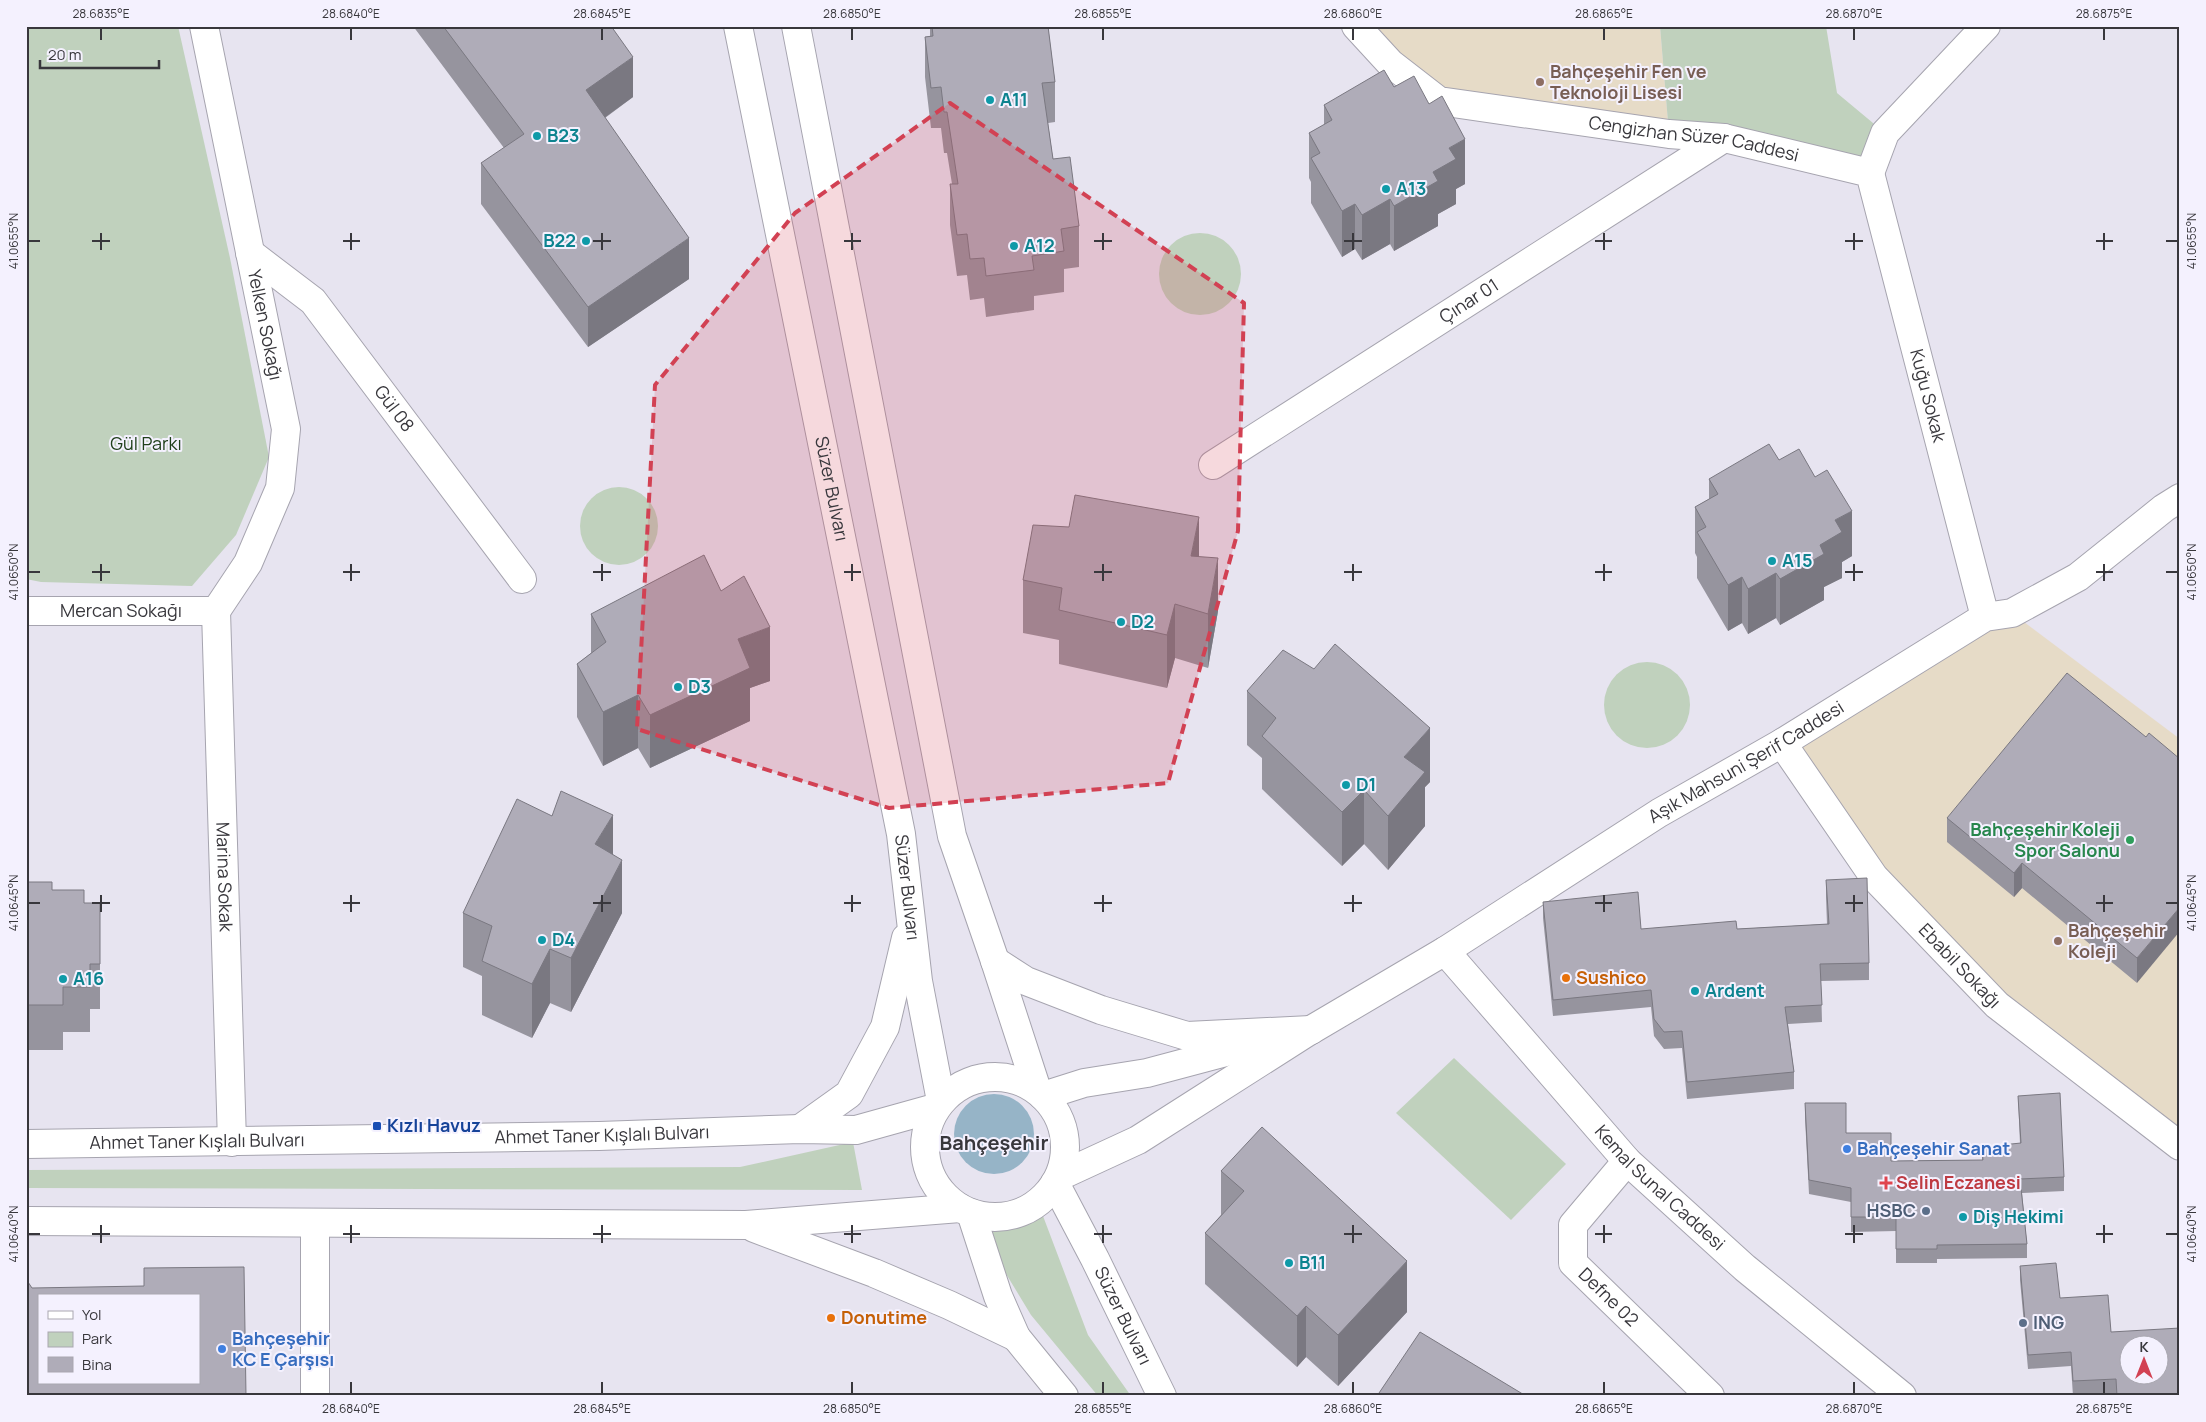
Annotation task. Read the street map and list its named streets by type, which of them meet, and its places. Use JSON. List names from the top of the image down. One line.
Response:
{"streets":{"main road":["Cengizhan Süzer Caddesi","Çınar 01","Yelken Sokağı","Kuğu Sokak","Gül 08","Süzer Bulvarı","Mercan Sokağı","Aşık Mahsuni Şerif Caddesi","Marina Sokak","Ebabil Sokağı","Ahmet Taner Kışlalı Bulvarı","Kemal Sunal Caddesi","Defne 02"]},"crossings":[["Cengizhan Süzer Caddesi","Çınar 01"],["Cengizhan Süzer Caddesi","Kuğu Sokak"],["Yelken Sokağı","Gül 08"],["Yelken Sokağı","Mercan Sokağı"],["Yelken Sokağı","Marina Sokak"],["Kuğu Sokak","Aşık Mahsuni Şerif Caddesi"],["Süzer Bulvarı","Ahmet Taner Kışlalı Bulvarı"],["Mercan Sokağı","Marina Sokak"],["Aşık Mahsuni Şerif Caddesi","Ebabil Sokağı"],["Aşık Mahsuni Şerif Caddesi","Kemal Sunal Caddesi"],["Marina Sokak","Ahmet Taner Kışlalı Bulvarı"],["Kemal Sunal Caddesi","Defne 02"]],"districts":["Bahçeşehir"],"parks":["Gül Parkı"],"places":{"other":["Bahçeşehir Fen ve Teknoloji Lisesi","A11","B23","A13","B22","A12","A15","D2","D3","D1","Bahçeşehir Koleji Spor Salonu","D4","Bahçeşehir Koleji","Sushico","A16","Ardent","Bahçeşehir Sanat","HSBC","Diş Hekimi","B11","Donutime","ING","Bahçeşehir KC E Çarşısı"],"transit":["Kızlı Havuz"],"health":["Selin Eczanesi"]},"legend":["Yol","Park","Bina"],"scale_bar":"20 m","north":"top","coordinates":["28.6835°E","28.6840°E","28.6845°E","28.6850°E","28.6855°E","28.6860°E","28.6865°E","28.6870°E","28.6875°E","41.0655°N","41.0650°N","41.0645°N","41.0640°N"]}
